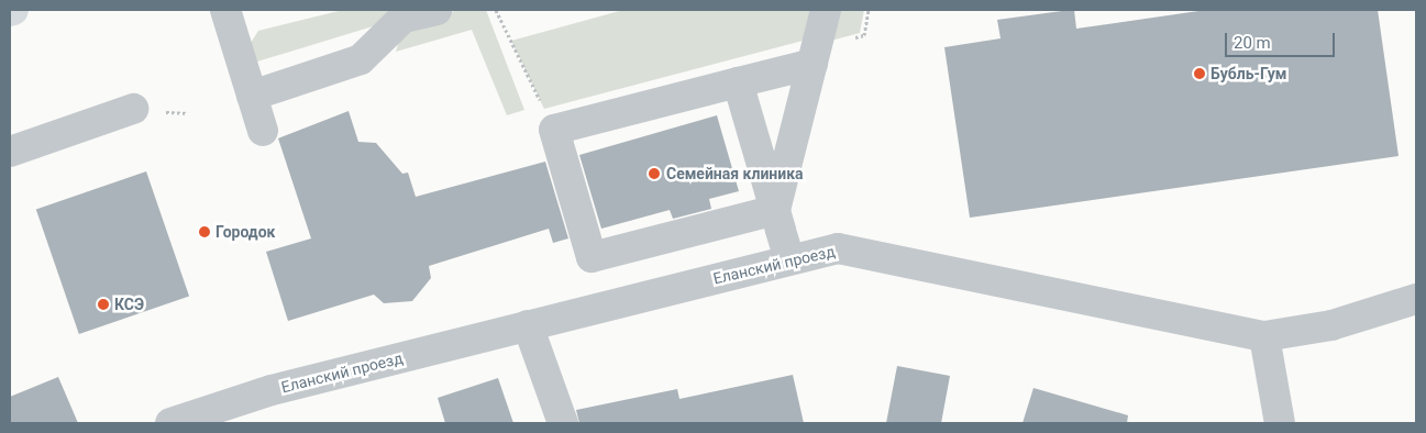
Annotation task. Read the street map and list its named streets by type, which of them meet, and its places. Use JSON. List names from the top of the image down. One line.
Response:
{"streets":{"street":["Еланский проезд"]},"places":["Бубль-Гум","Семейная клиника","Городок","КСЭ"],"scale_bar":"20 m"}
